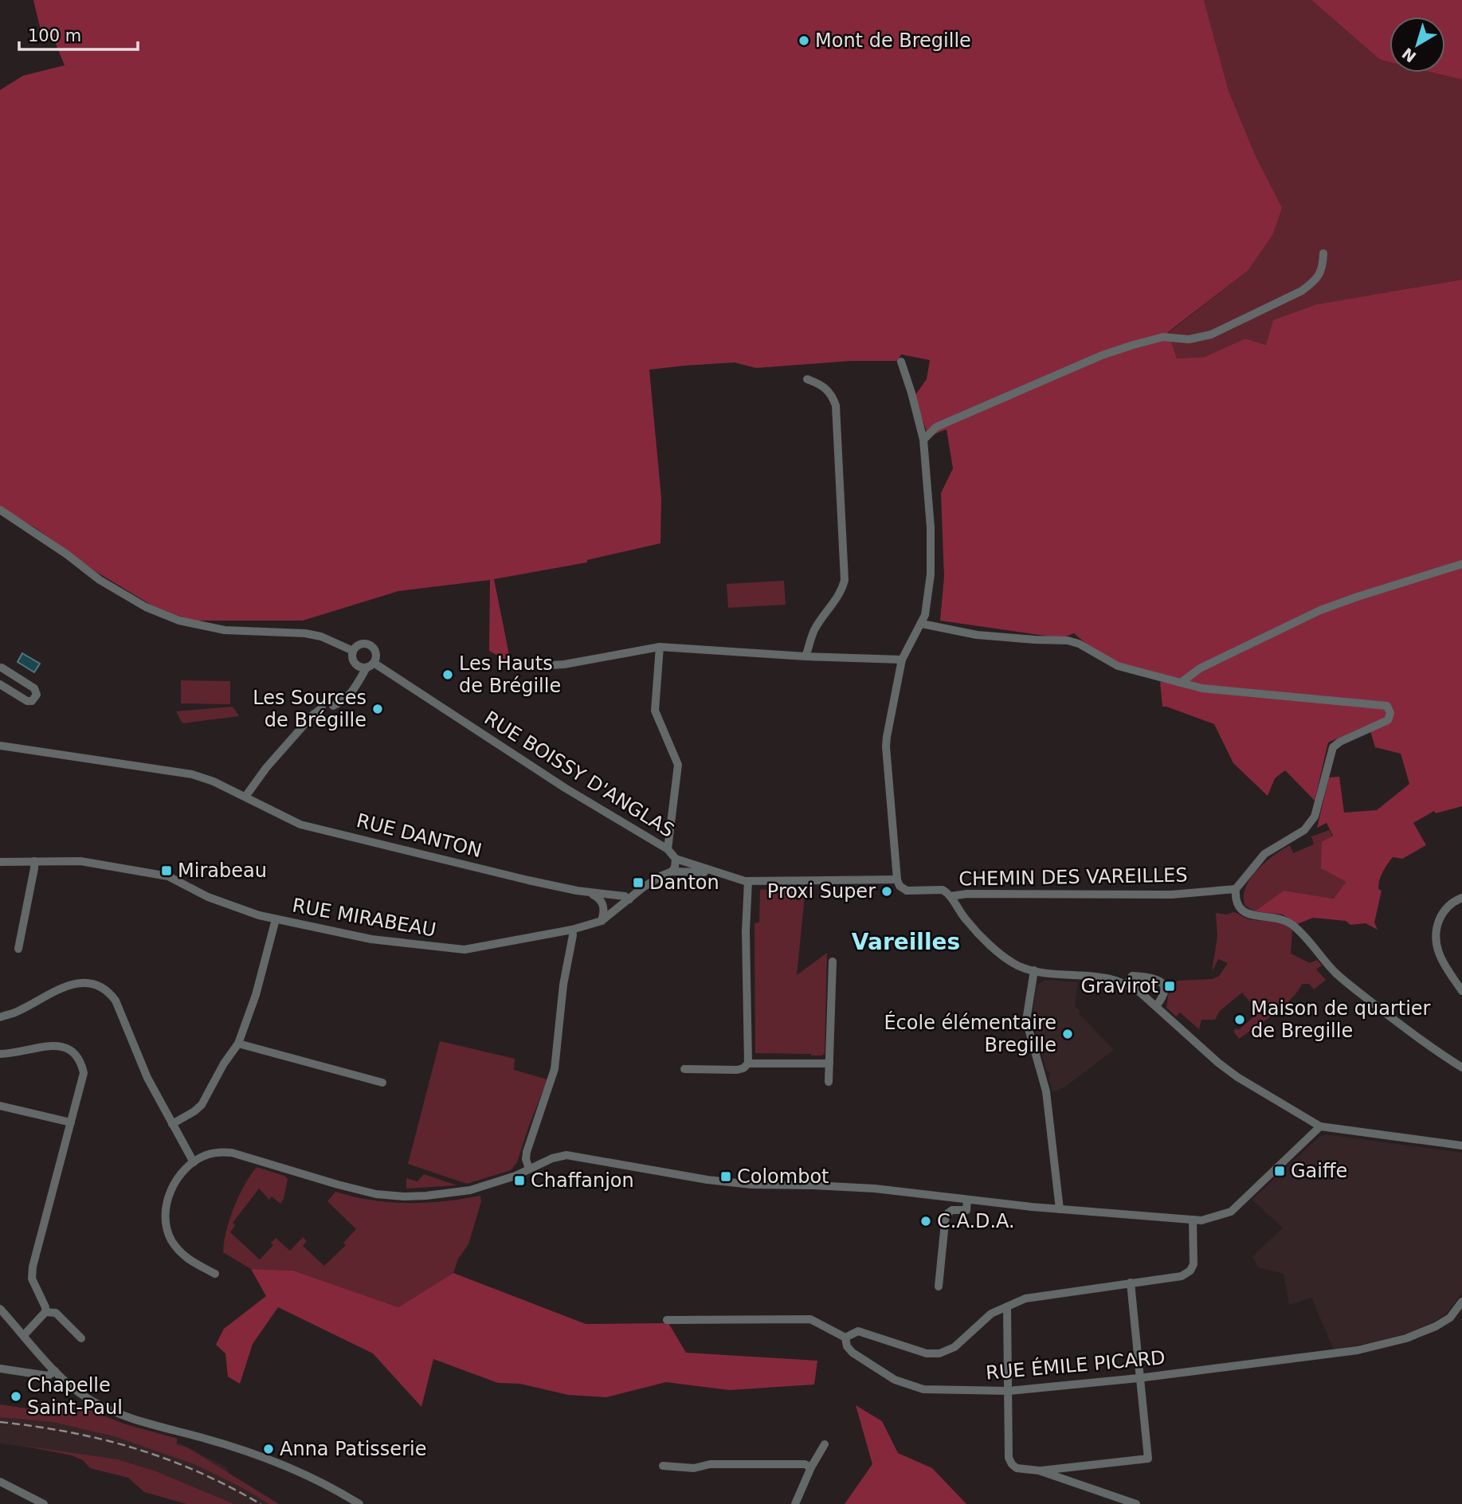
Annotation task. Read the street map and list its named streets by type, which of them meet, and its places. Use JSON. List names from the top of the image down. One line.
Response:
{"streets":{"street":["RUE BOISSY D'ANGLAS","RUE DANTON","CHEMIN DES VAREILLES","RUE MIRABEAU","RUE ÉMILE PICARD"]},"crossings":[["RUE BOISSY D'ANGLAS","CHEMIN DES VAREILLES"],["RUE BOISSY D'ANGLAS","RUE MIRABEAU"],["RUE DANTON","RUE MIRABEAU"],["CHEMIN DES VAREILLES","RUE MIRABEAU"]],"districts":["Vareilles"],"places":{"other":["Mont de Bregille","Les Hauts de Brégille","Les Sources de Brégille","Proxi Super","Maison de quartier de Bregille","École élémentaire Bregille","C.A.D.A.","Chapelle Saint-Paul","Anna Patisserie"],"transit":["Mirabeau","Danton","Gravirot","Gaiffe","Colombot","Chaffanjon"]},"scale_bar":"100 m","north":"bottom left"}
